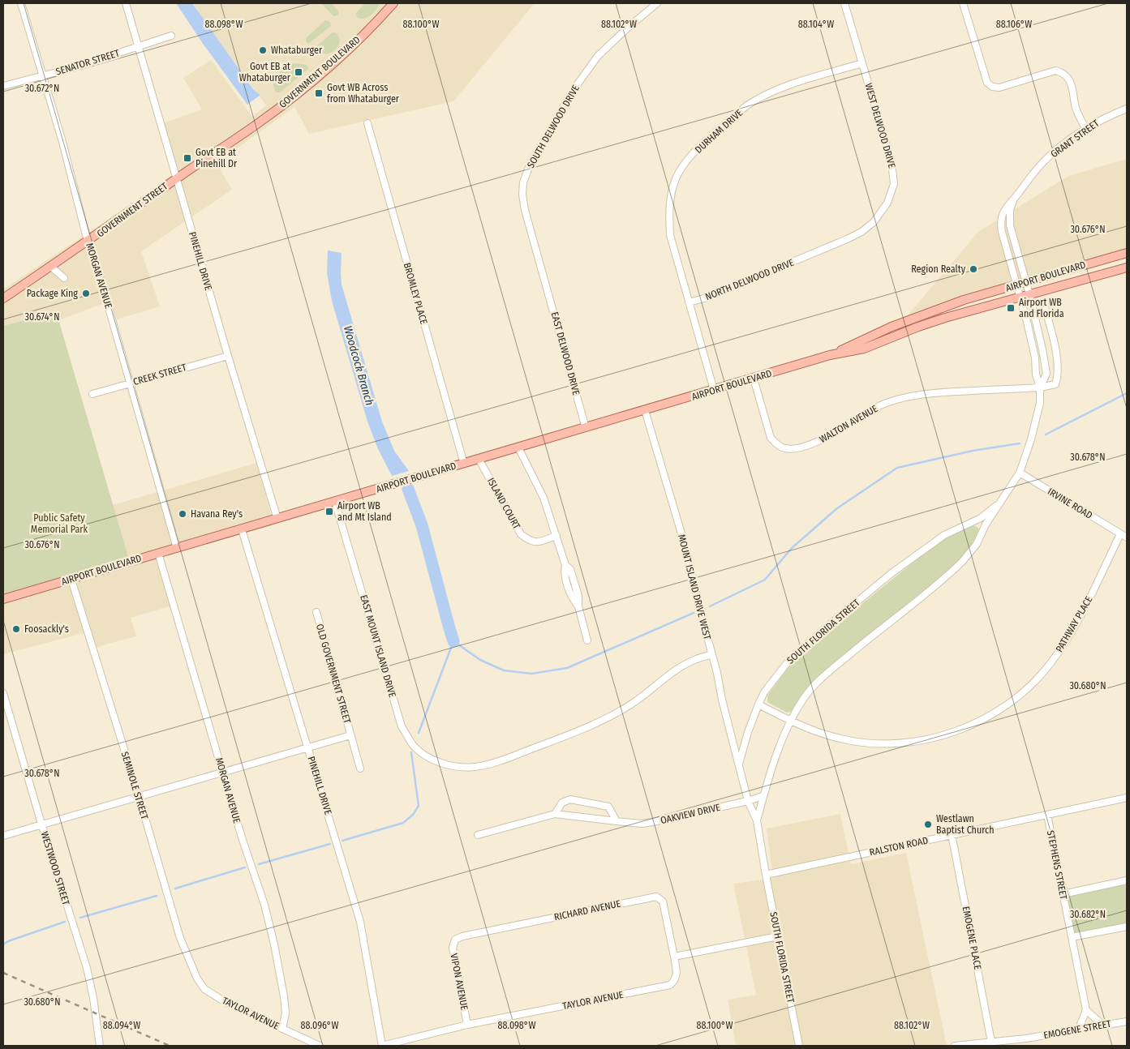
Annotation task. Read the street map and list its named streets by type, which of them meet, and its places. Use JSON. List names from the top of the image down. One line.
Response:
{"streets":{"main road":["GOVERNMENT BOULEVARD","GOVERNMENT STREET","AIRPORT BOULEVARD"],"street":["SENATOR STREET","WEST DELWOOD DRIVE","SOUTH DELWOOD DRIVE","DURHAM DRIVE","GRANT STREET","PINEHILL DRIVE","MORGAN AVENUE","NORTH DELWOOD DRIVE","BROMLEY PLACE","EAST DELWOOD DRIVE","CREEK STREET","WALTON AVENUE","ISLAND COURT","IRVINE ROAD","MOUNT ISLAND DRIVE WEST","PATHWAY PLACE","SOUTH FLORIDA STREET","EAST MOUNT ISLAND DRIVE","OLD GOVERNMENT STREET","SEMINOLE STREET","OAKVIEW DRIVE","RALSTON ROAD","STEPHENS STREET","WESTWOOD STREET","RICHARD AVENUE","EMOGENE PLACE","VIPON AVENUE","TAYLOR AVENUE","EMOGENE STREET"]},"crossings":[["SENATOR STREET","PINEHILL DRIVE"],["SENATOR STREET","MORGAN AVENUE"],["GOVERNMENT BOULEVARD","GOVERNMENT STREET"],["WEST DELWOOD DRIVE","DURHAM DRIVE"],["WEST DELWOOD DRIVE","NORTH DELWOOD DRIVE"],["SOUTH DELWOOD DRIVE","EAST DELWOOD DRIVE"],["DURHAM DRIVE","AIRPORT BOULEVARD"],["DURHAM DRIVE","NORTH DELWOOD DRIVE"],["GRANT STREET","SOUTH FLORIDA STREET"],["GOVERNMENT STREET","PINEHILL DRIVE"],["GOVERNMENT STREET","MORGAN AVENUE"],["PINEHILL DRIVE","AIRPORT BOULEVARD"],["PINEHILL DRIVE","CREEK STREET"],["PINEHILL DRIVE","OLD GOVERNMENT STREET"],["PINEHILL DRIVE","TAYLOR AVENUE"],["MORGAN AVENUE","AIRPORT BOULEVARD"],["MORGAN AVENUE","CREEK STREET"],["MORGAN AVENUE","OLD GOVERNMENT STREET"],["MORGAN AVENUE","TAYLOR AVENUE"],["AIRPORT BOULEVARD","BROMLEY PLACE"],["AIRPORT BOULEVARD","EAST DELWOOD DRIVE"],["AIRPORT BOULEVARD","WALTON AVENUE"],["AIRPORT BOULEVARD","ISLAND COURT"],["AIRPORT BOULEVARD","MOUNT ISLAND DRIVE WEST"],["AIRPORT BOULEVARD","SOUTH FLORIDA STREET"],["AIRPORT BOULEVARD","EAST MOUNT ISLAND DRIVE"],["AIRPORT BOULEVARD","SEMINOLE STREET"],["WALTON AVENUE","SOUTH FLORIDA STREET"],["IRVINE ROAD","PATHWAY PLACE"],["IRVINE ROAD","SOUTH FLORIDA STREET"],["MOUNT ISLAND DRIVE WEST","SOUTH FLORIDA STREET"],["MOUNT ISLAND DRIVE WEST","EAST MOUNT ISLAND DRIVE"],["PATHWAY PLACE","SOUTH FLORIDA STREET"],["SOUTH FLORIDA STREET","OAKVIEW DRIVE"],["SOUTH FLORIDA STREET","RALSTON ROAD"],["OLD GOVERNMENT STREET","SEMINOLE STREET"],["OLD GOVERNMENT STREET","WESTWOOD STREET"],["SEMINOLE STREET","TAYLOR AVENUE"],["RALSTON ROAD","STEPHENS STREET"],["RALSTON ROAD","EMOGENE PLACE"],["RICHARD AVENUE","VIPON AVENUE"],["RICHARD AVENUE","TAYLOR AVENUE"],["EMOGENE PLACE","EMOGENE STREET"],["VIPON AVENUE","TAYLOR AVENUE"]],"water":["Woodcock Branch"],"parks":["Public Safety Memorial Park"],"places":{"other":["Whataburger","Region Realty","Package King","Havana Rey's","Foosackly's","Westlawn Baptist Church"],"transit":["Govt EB at Whataburger","Govt WB Across from Whataburger","Govt EB at Pinehill Dr","Airport WB and Florida","Airport WB and Mt Island"]},"coordinates":["88.098°W","88.100°W","88.102°W","88.104°W","88.106°W","30.672°N","30.676°N","30.674°N","30.678°N","30.680°N","30.682°N","88.094°W","88.096°W"]}
